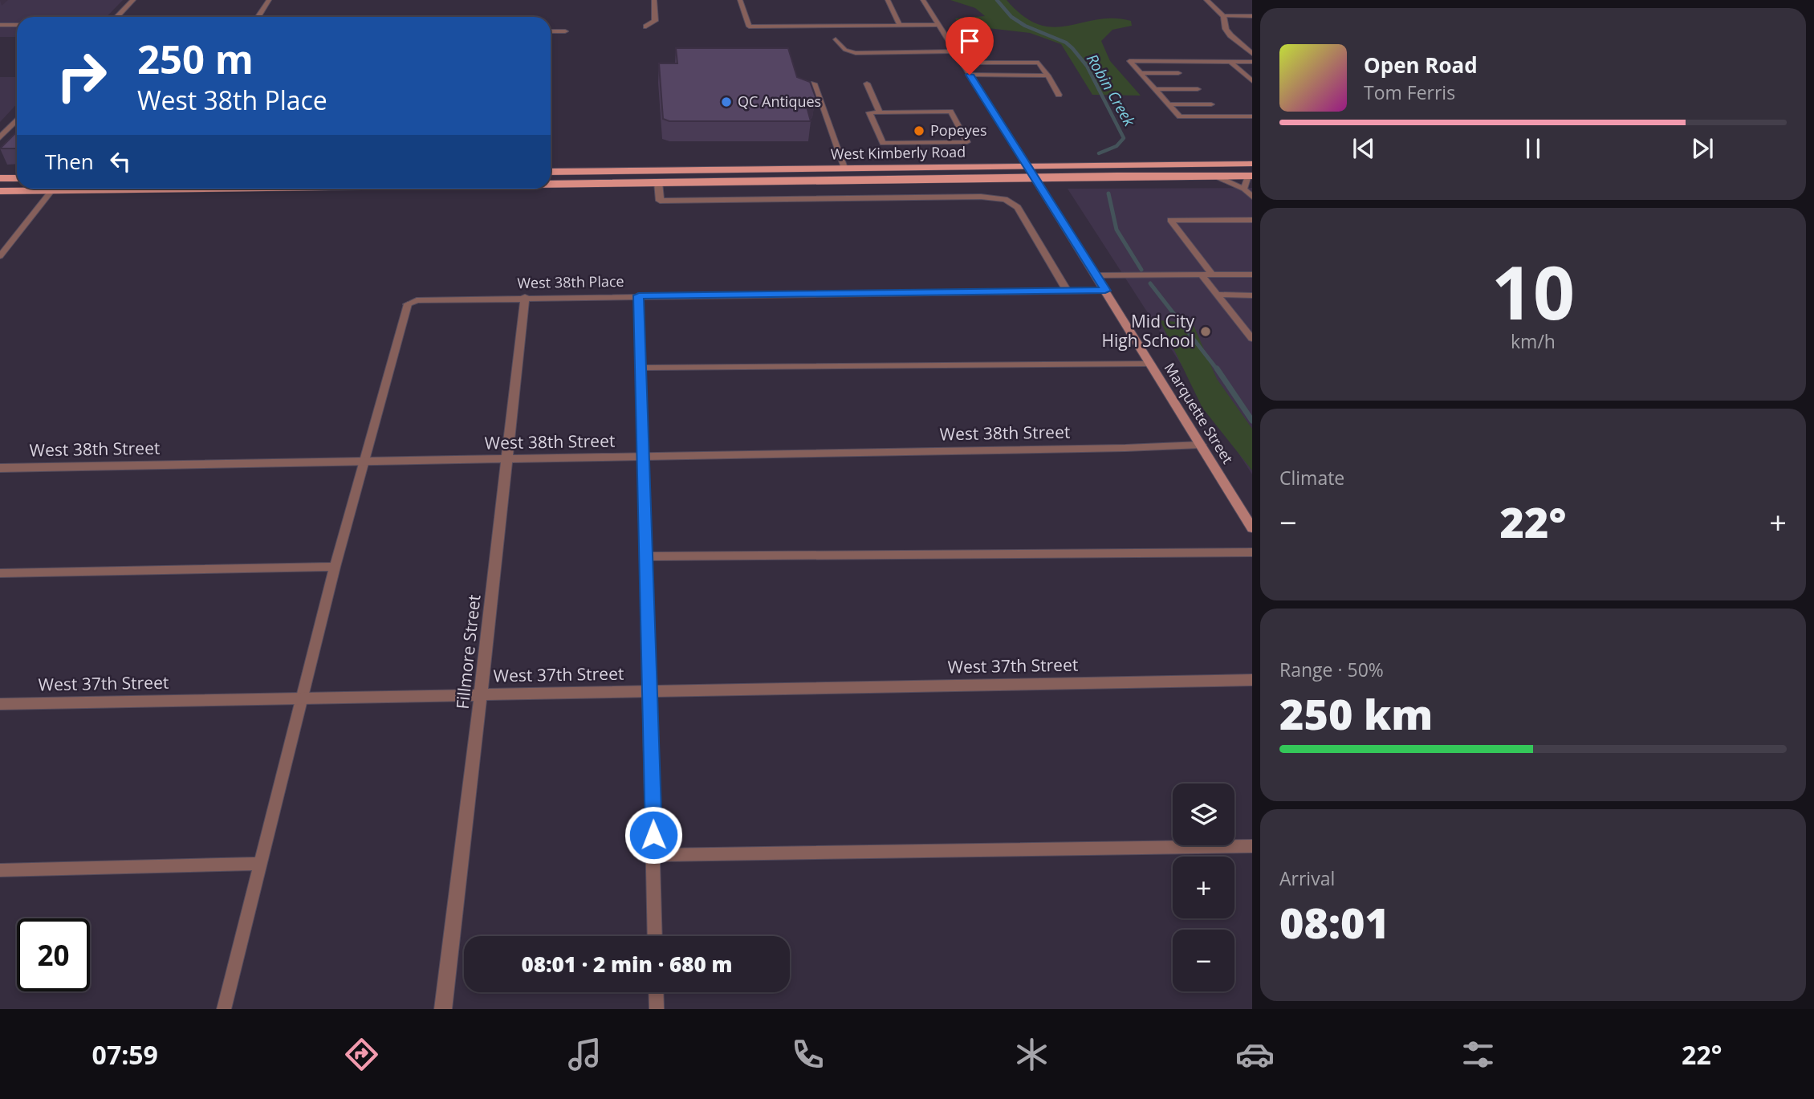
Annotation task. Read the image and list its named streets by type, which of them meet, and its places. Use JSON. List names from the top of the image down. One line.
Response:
{"streets":{"main road":["West Kimberly Road","Marquette Street"],"street":["West 38th Place","West 38th Street","Fillmore Street","West 37th Street"]},"crossings":[["West Kimberly Road","Marquette Street"],["West 38th Place","Marquette Street"],["West 38th Place","Fillmore Street"],["Marquette Street","West 38th Street"],["West 38th Street","Fillmore Street"],["Fillmore Street","West 37th Street"]],"water":["Robin Creek"],"places":["QC Antiques","Popeyes","Mid City High School"],"page":{"turn":["250 m","West 38th Place"],"song":["Open Road","Tom Ferris"],"then":"Then","tile":[["10","km/h"],"Climate",["Range · 50%","250 km"],["Arrival","08:01"]],"heat":["−","22°","+"],"map_buttons":["+","−"],"limit":"20","trip":"08:01 · 2 min · 680 m","tabs":["07:59","22°"]}}
